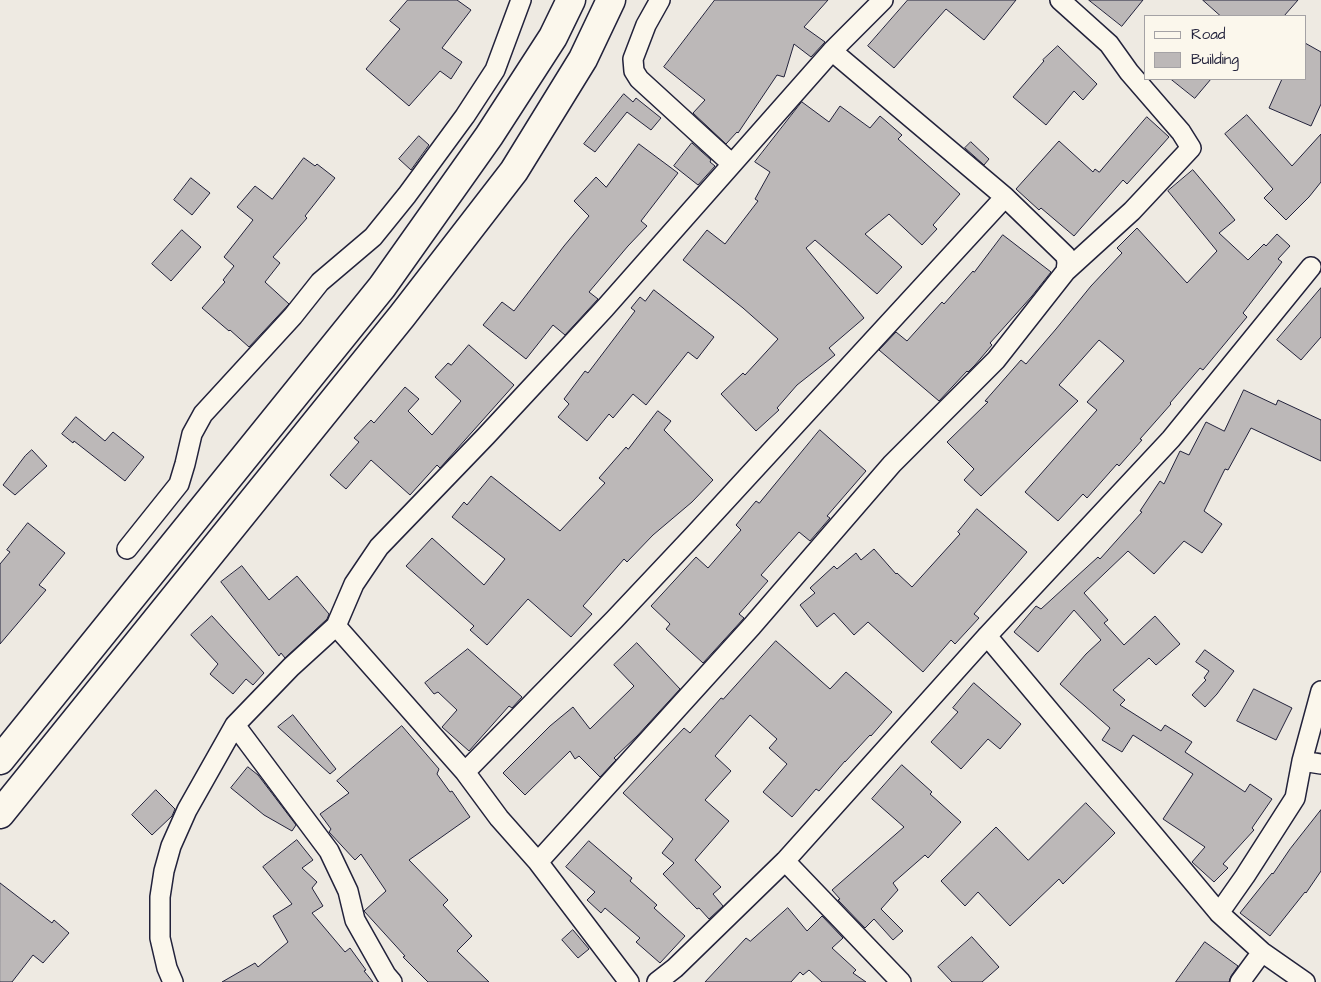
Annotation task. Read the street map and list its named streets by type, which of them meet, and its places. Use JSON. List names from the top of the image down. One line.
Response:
{"legend":["Road","Building"]}
